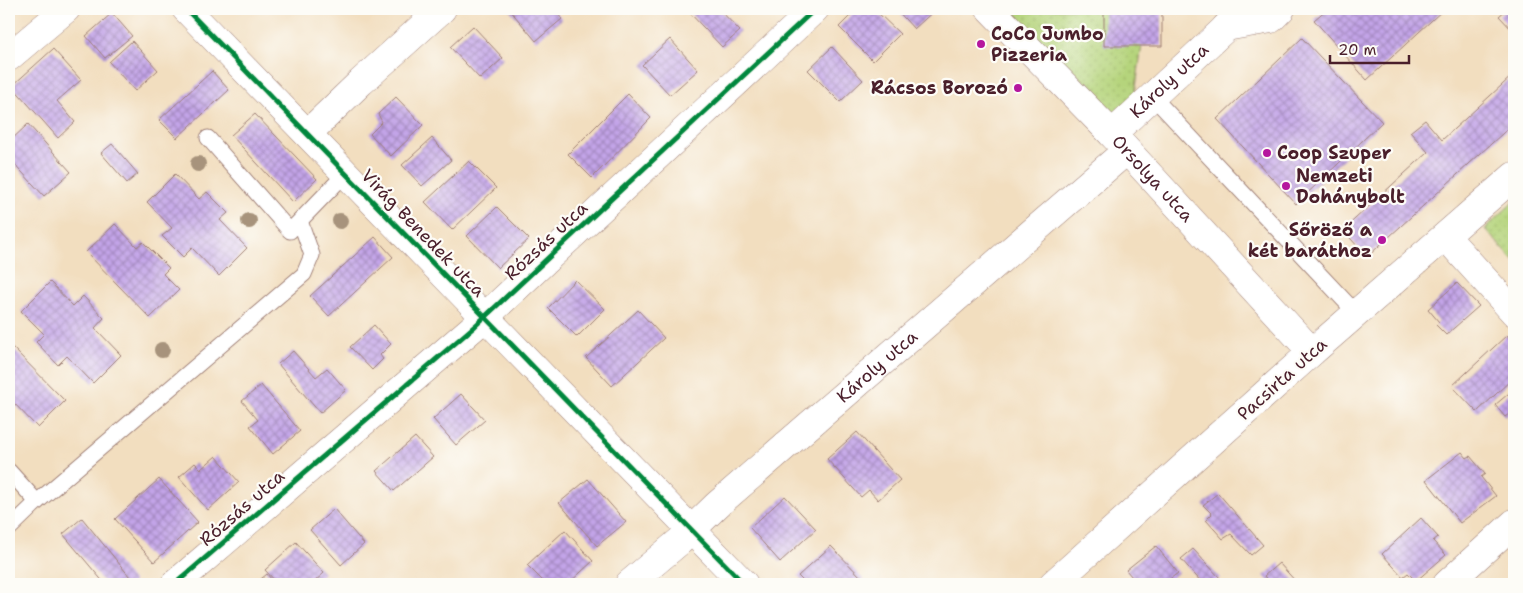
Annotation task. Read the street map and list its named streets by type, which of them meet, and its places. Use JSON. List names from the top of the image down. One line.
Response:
{"streets":{"street":["Károly utca","Orsolya utca","Virág Benedek utca","Rózsás utca","Pacsirta utca"]},"crossings":[["Károly utca","Orsolya utca"],["Károly utca","Virág Benedek utca"],["Orsolya utca","Pacsirta utca"],["Virág Benedek utca","Rózsás utca"]],"places":["CoCo Jumbo Pizzeria","Rácsos Borozó","Coop Szuper","Nemzeti Dohánybolt","Sőröző a két baráthoz"],"scale_bar":"20 m"}
